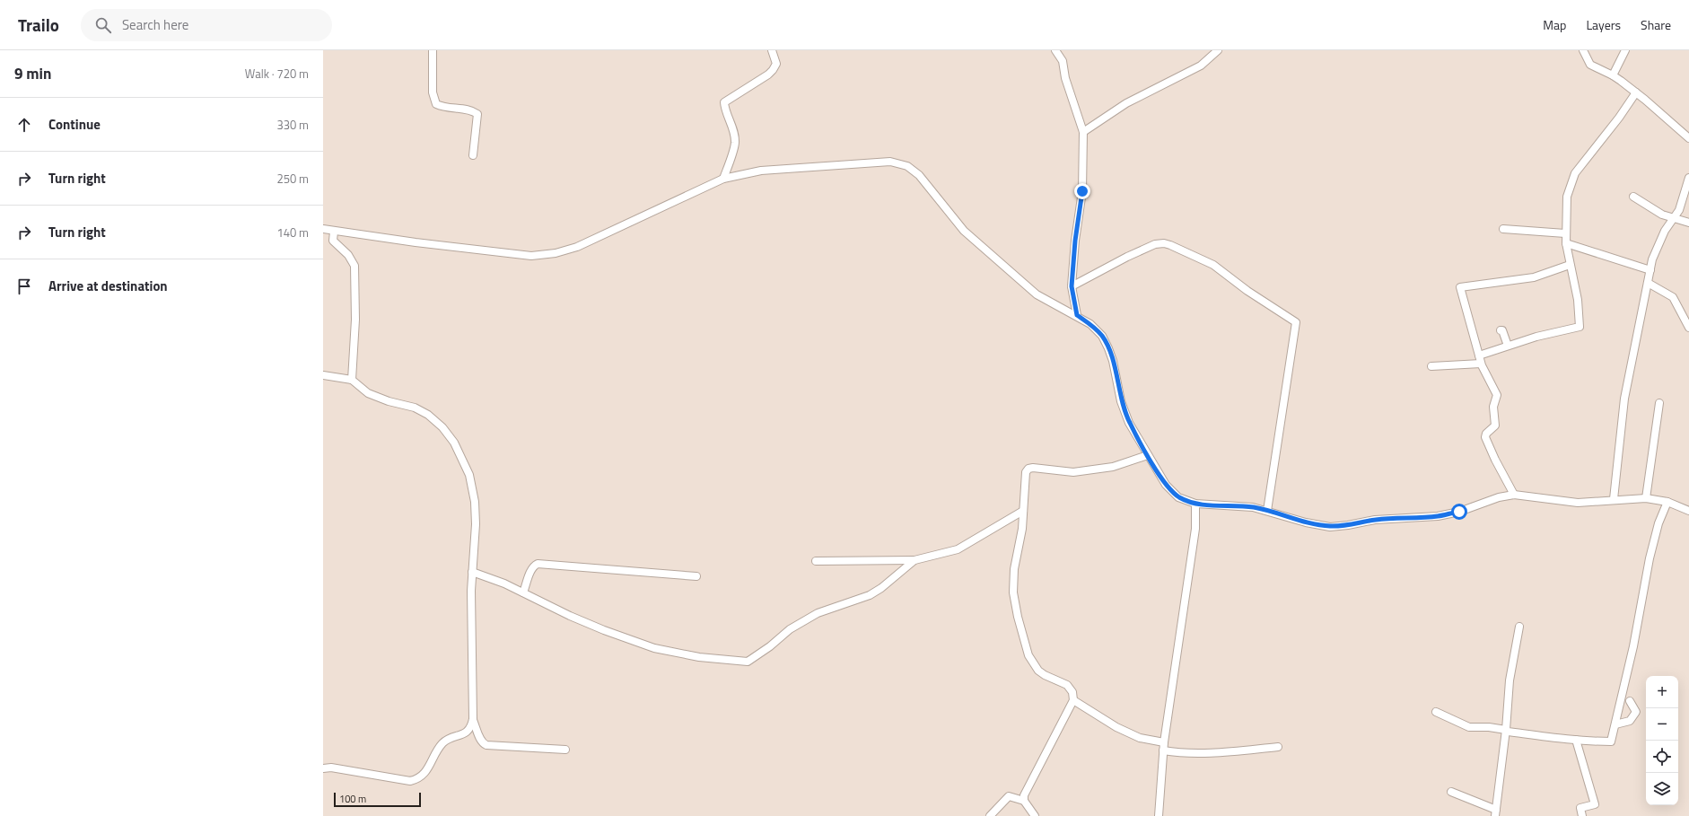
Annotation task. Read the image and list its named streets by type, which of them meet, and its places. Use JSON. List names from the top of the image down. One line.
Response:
{"scale_bar":"100 m","page":{"header":"Trailo","search":"Search here","nav":["Map","Layers","Share"],"heading":["9 min","Walk · 720 m"],"list":[["Continue","330 m"],["Turn right","250 m"],["Turn right","140 m"],"Arrive at destination"],"map_buttons":["+","−"],"scale":"100 m"}}
